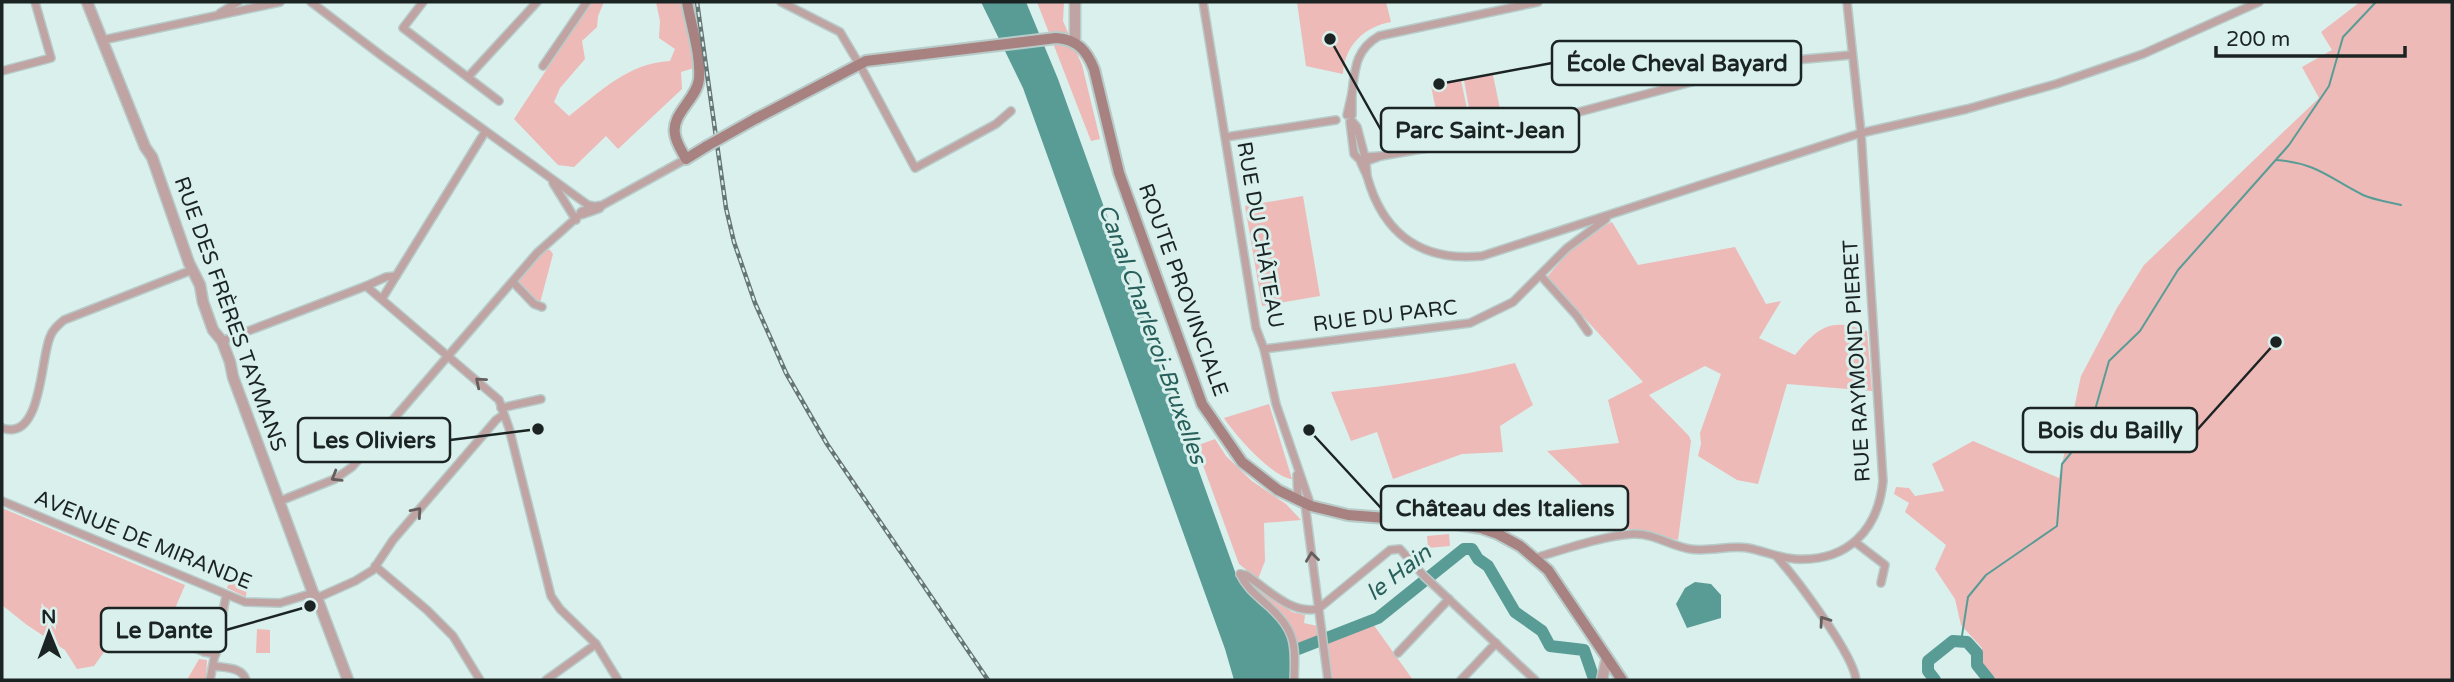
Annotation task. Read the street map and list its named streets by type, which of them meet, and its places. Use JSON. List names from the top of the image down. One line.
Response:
{"streets":{"main road":["ROUTE PROVINCIALE"],"street":["RUE DU CHÂTEAU","RUE DES FRÈRES TAYMANS","RUE DU PARC","RUE RAYMOND PIERET","AVENUE DE MIRANDE"]},"crossings":[["RUE DU CHÂTEAU","ROUTE PROVINCIALE"],["RUE DU CHÂTEAU","RUE DU PARC"],["ROUTE PROVINCIALE","RUE RAYMOND PIERET"],["RUE DES FRÈRES TAYMANS","AVENUE DE MIRANDE"],["RUE DU PARC","RUE RAYMOND PIERET"]],"water":["Canal Charleroi-Bruxelles","le Hain"],"places":["Parc Saint-Jean","École Cheval Bayard","Bois du Bailly","Les Oliviers","Château des Italiens","Le Dante"],"scale_bar":"200 m","north":"top"}
